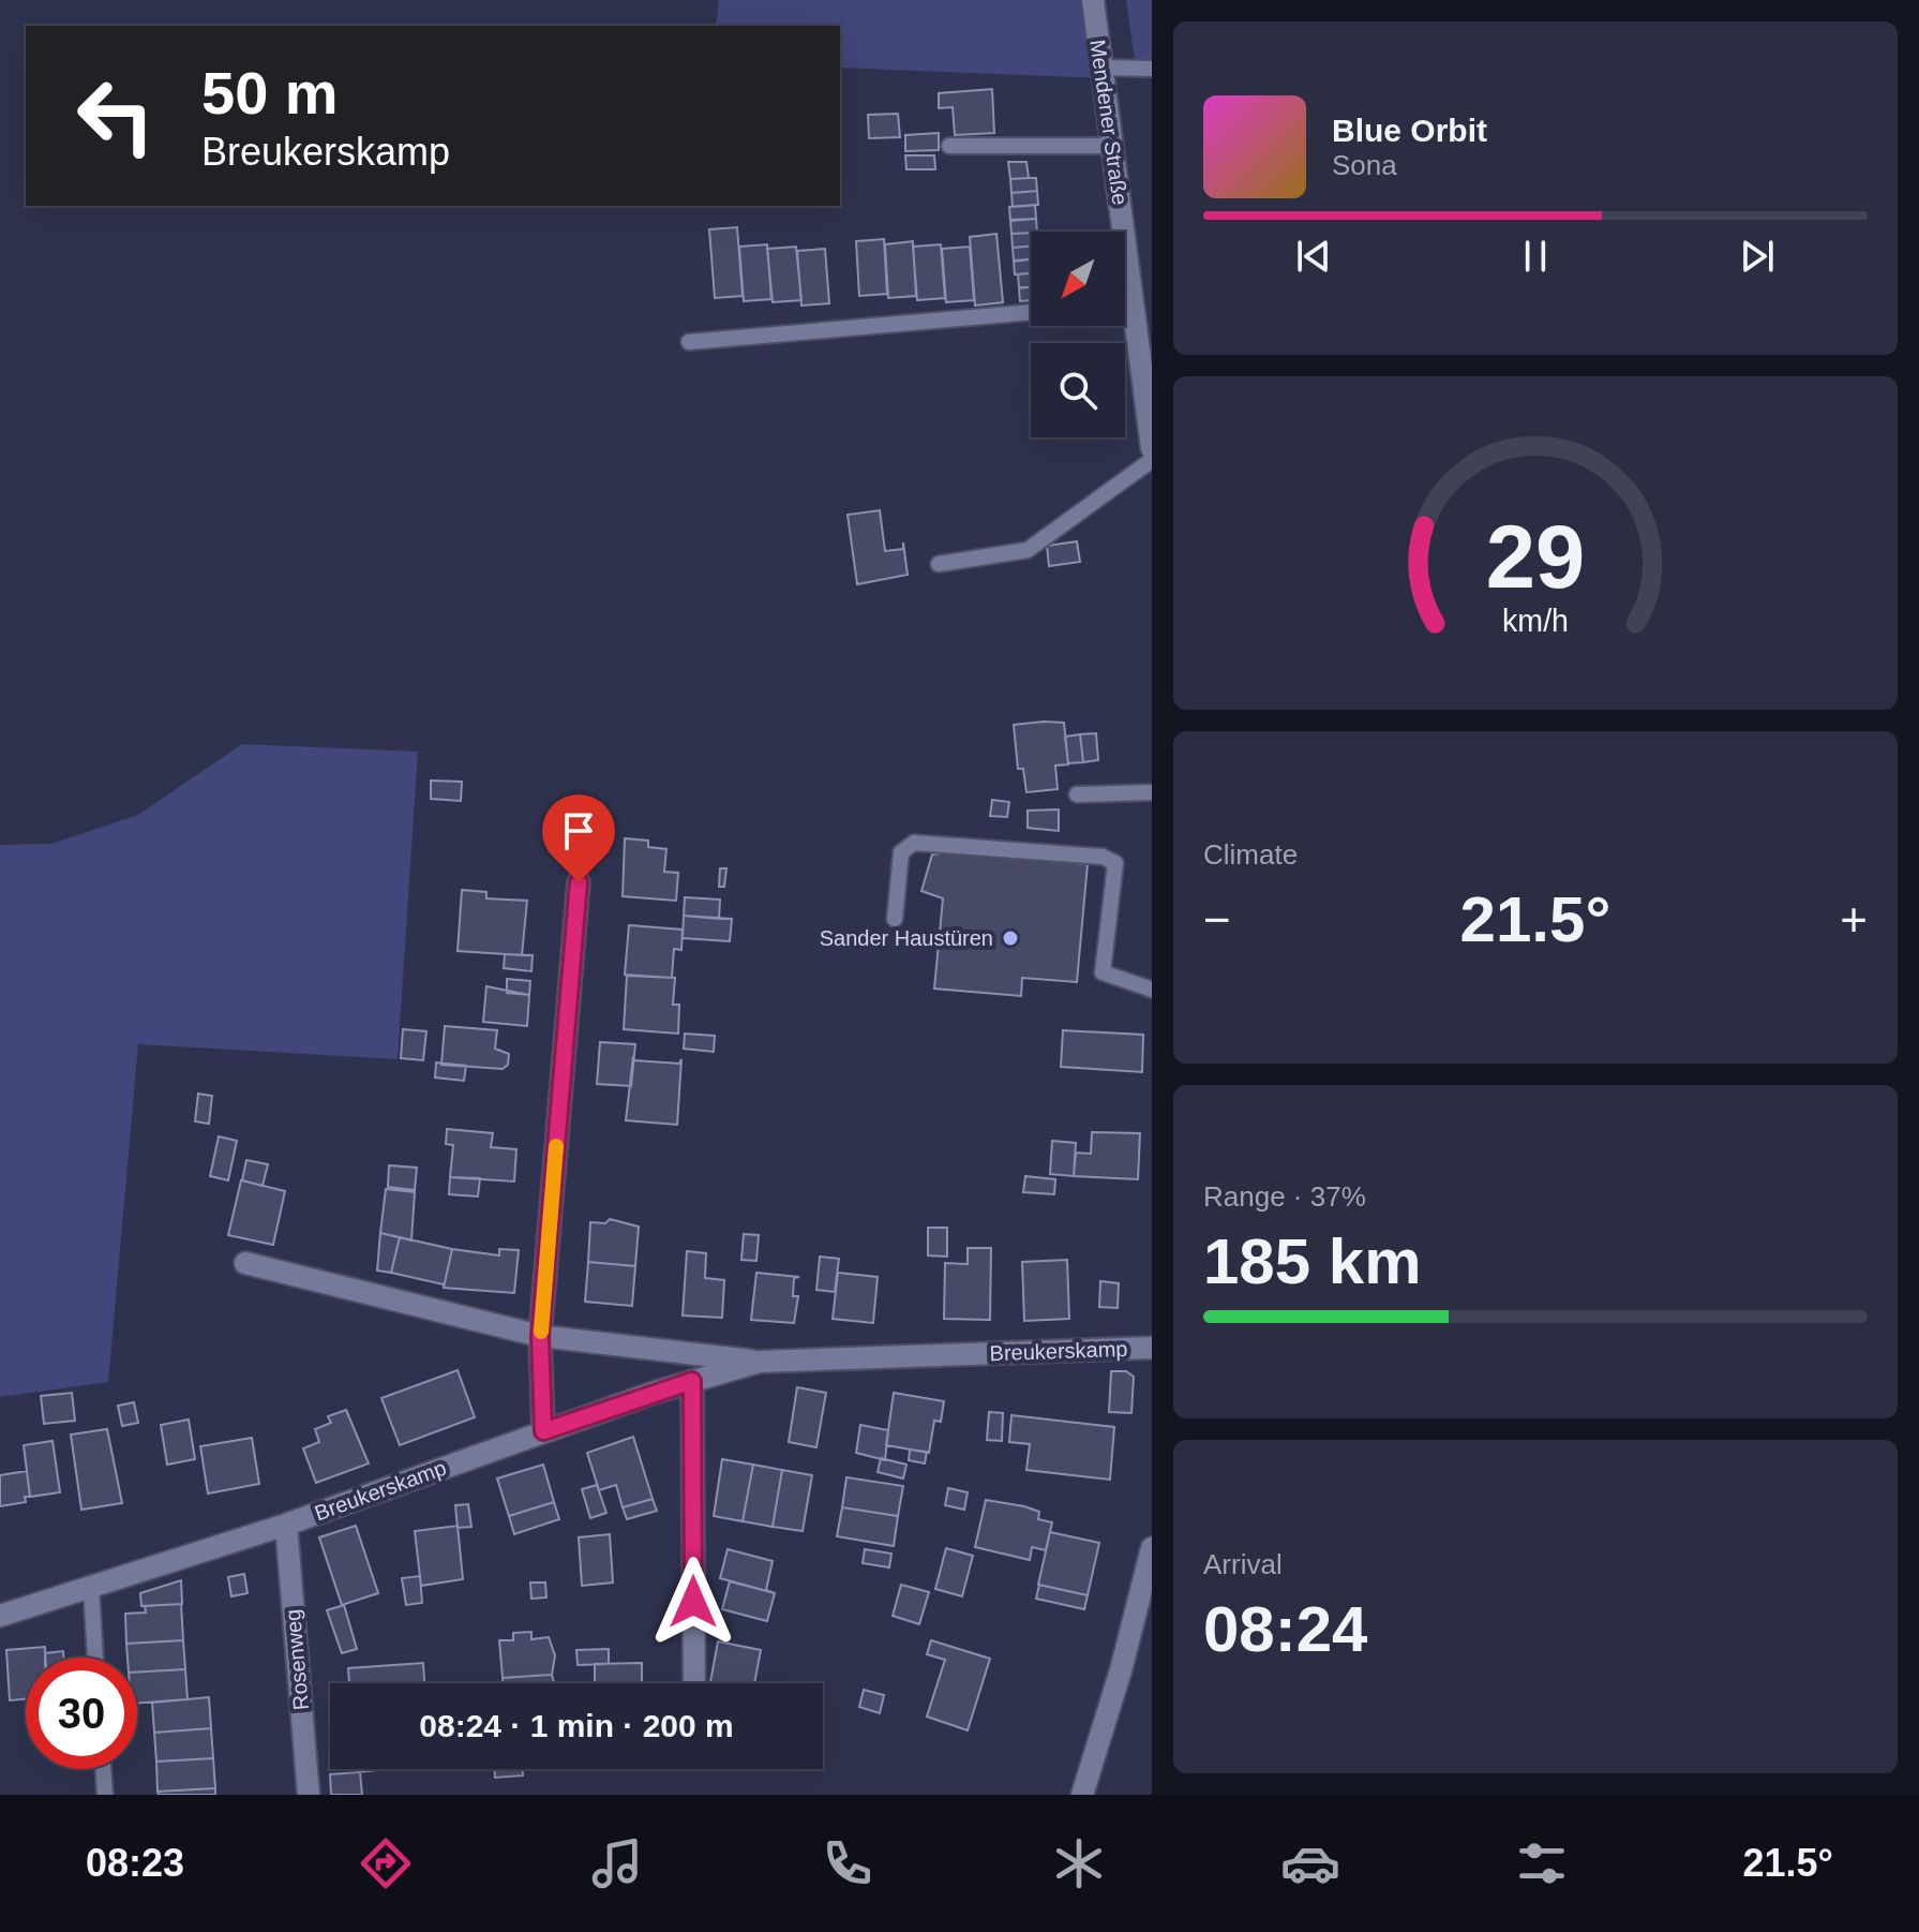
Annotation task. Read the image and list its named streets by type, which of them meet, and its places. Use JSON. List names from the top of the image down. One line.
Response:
{"streets":{"street":["Mendener Straße","Breukerskamp","Rosenweg"]},"crossings":[["Breukerskamp","Rosenweg"]],"places":["Sander Haustüren"],"north":"bottom left","page":{"turn":["50 m","Breukerskamp"],"song":["Blue Orbit","Sona"],"tile":["Climate",["Range · 37%","185 km"],["Arrival","08:24"]],"heat":["−","21.5°","+"],"limit":"30","trip":"08:24 · 1 min · 200 m","tabs":["08:23","21.5°"],"gauge":["29","km/h"]}}
